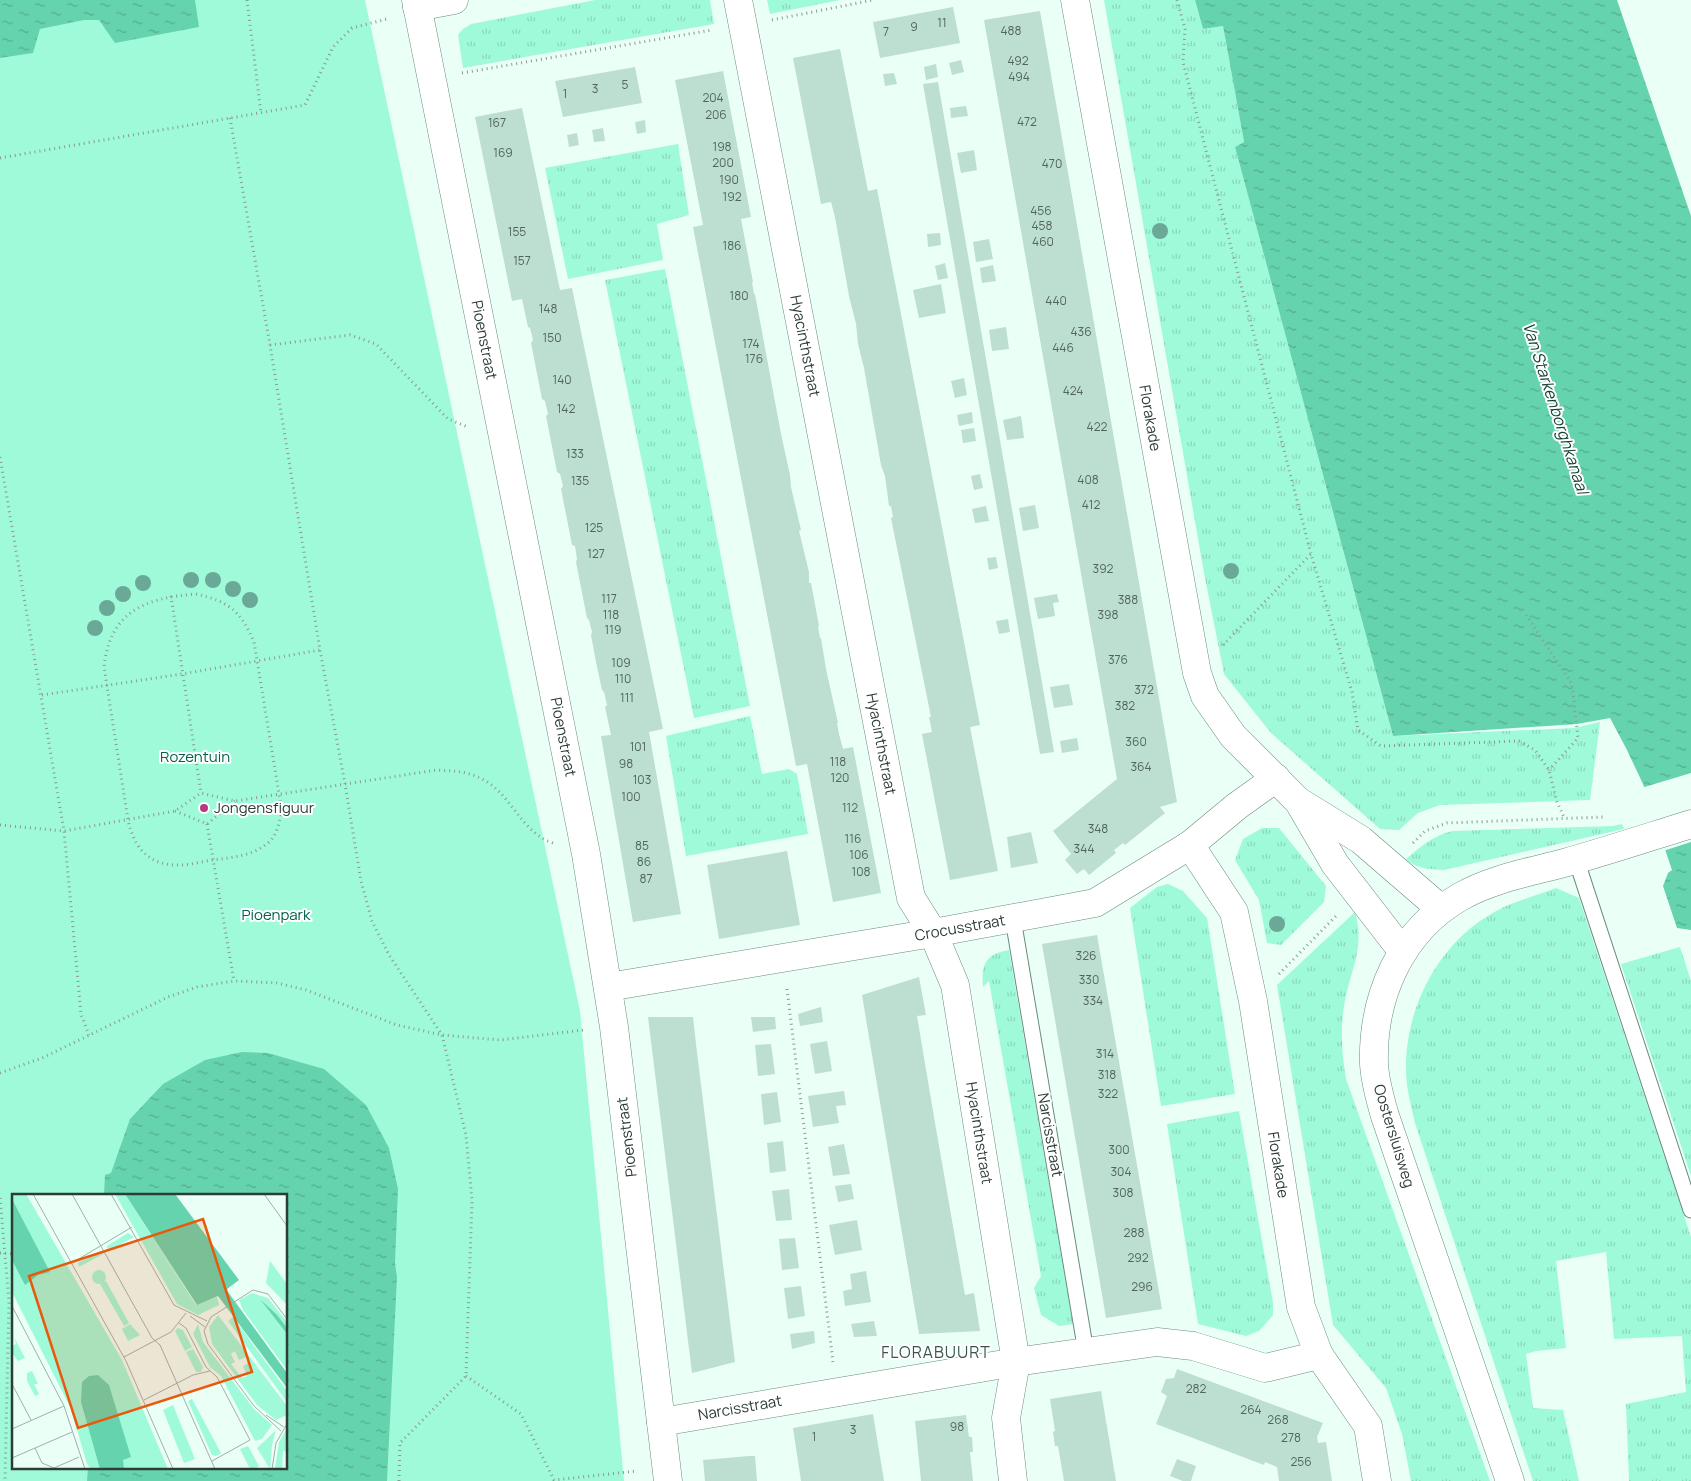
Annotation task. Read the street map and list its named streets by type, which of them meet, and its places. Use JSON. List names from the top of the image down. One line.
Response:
{"streets":{"street":["Pioenstraat","Hyacinthstraat","Florakade","Crocusstraat","Narcisstraat","Oostersluisweg"]},"crossings":[["Pioenstraat","Crocusstraat"],["Pioenstraat","Narcisstraat"],["Hyacinthstraat","Crocusstraat"],["Hyacinthstraat","Narcisstraat"],["Florakade","Crocusstraat"],["Florakade","Narcisstraat"],["Florakade","Oostersluisweg"],["Crocusstraat","Narcisstraat"]],"districts":["FLORABUURT"],"water":["Van Starkenborghkanaal"],"parks":["Rozentuin","Pioenpark"],"places":["Jongensfiguur"],"house_numbers":["11","9","488","7","492","494","5","3","1","204","206","472","167","198","169","200","470","190","192","456","458","155","460","186","157","180","440","148","436","150","174","446","176","140","424","142","422","133","408","135","412","125","127","392","117","388","118","398","119","376","109","110","372","111","382","360","101","118","98","364","120","103","100","112","348","116","85","344","106","86","108","87","326","330","334","314","318","322","300","304","308","288","292","296","282","264","268","98","3","1","278","256"]}
